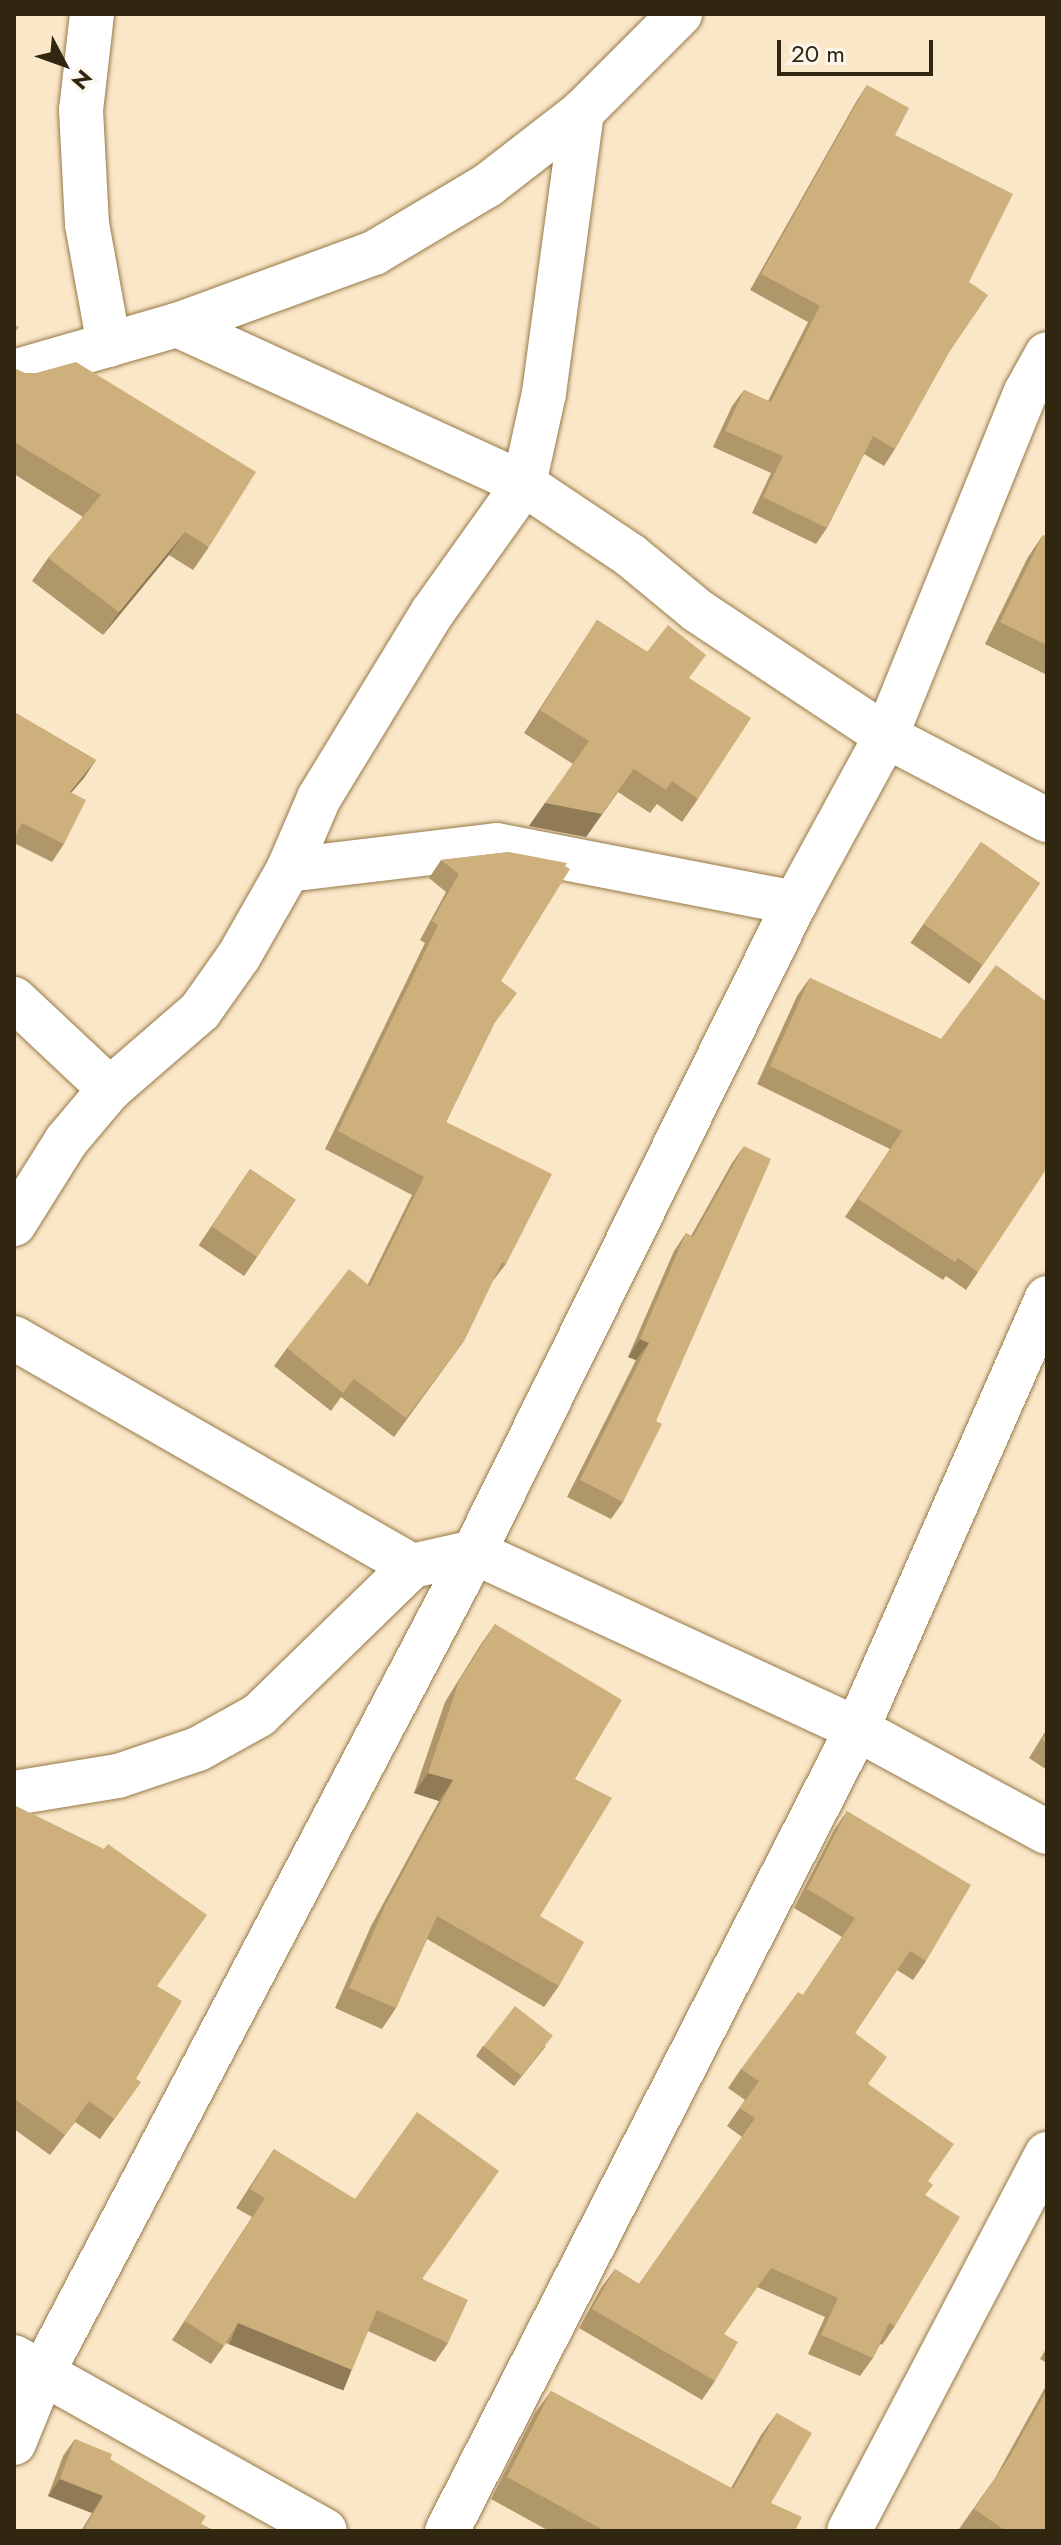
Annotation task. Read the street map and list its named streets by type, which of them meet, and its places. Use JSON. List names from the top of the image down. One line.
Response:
{"scale_bar":"20 m","north":"bottom right"}
